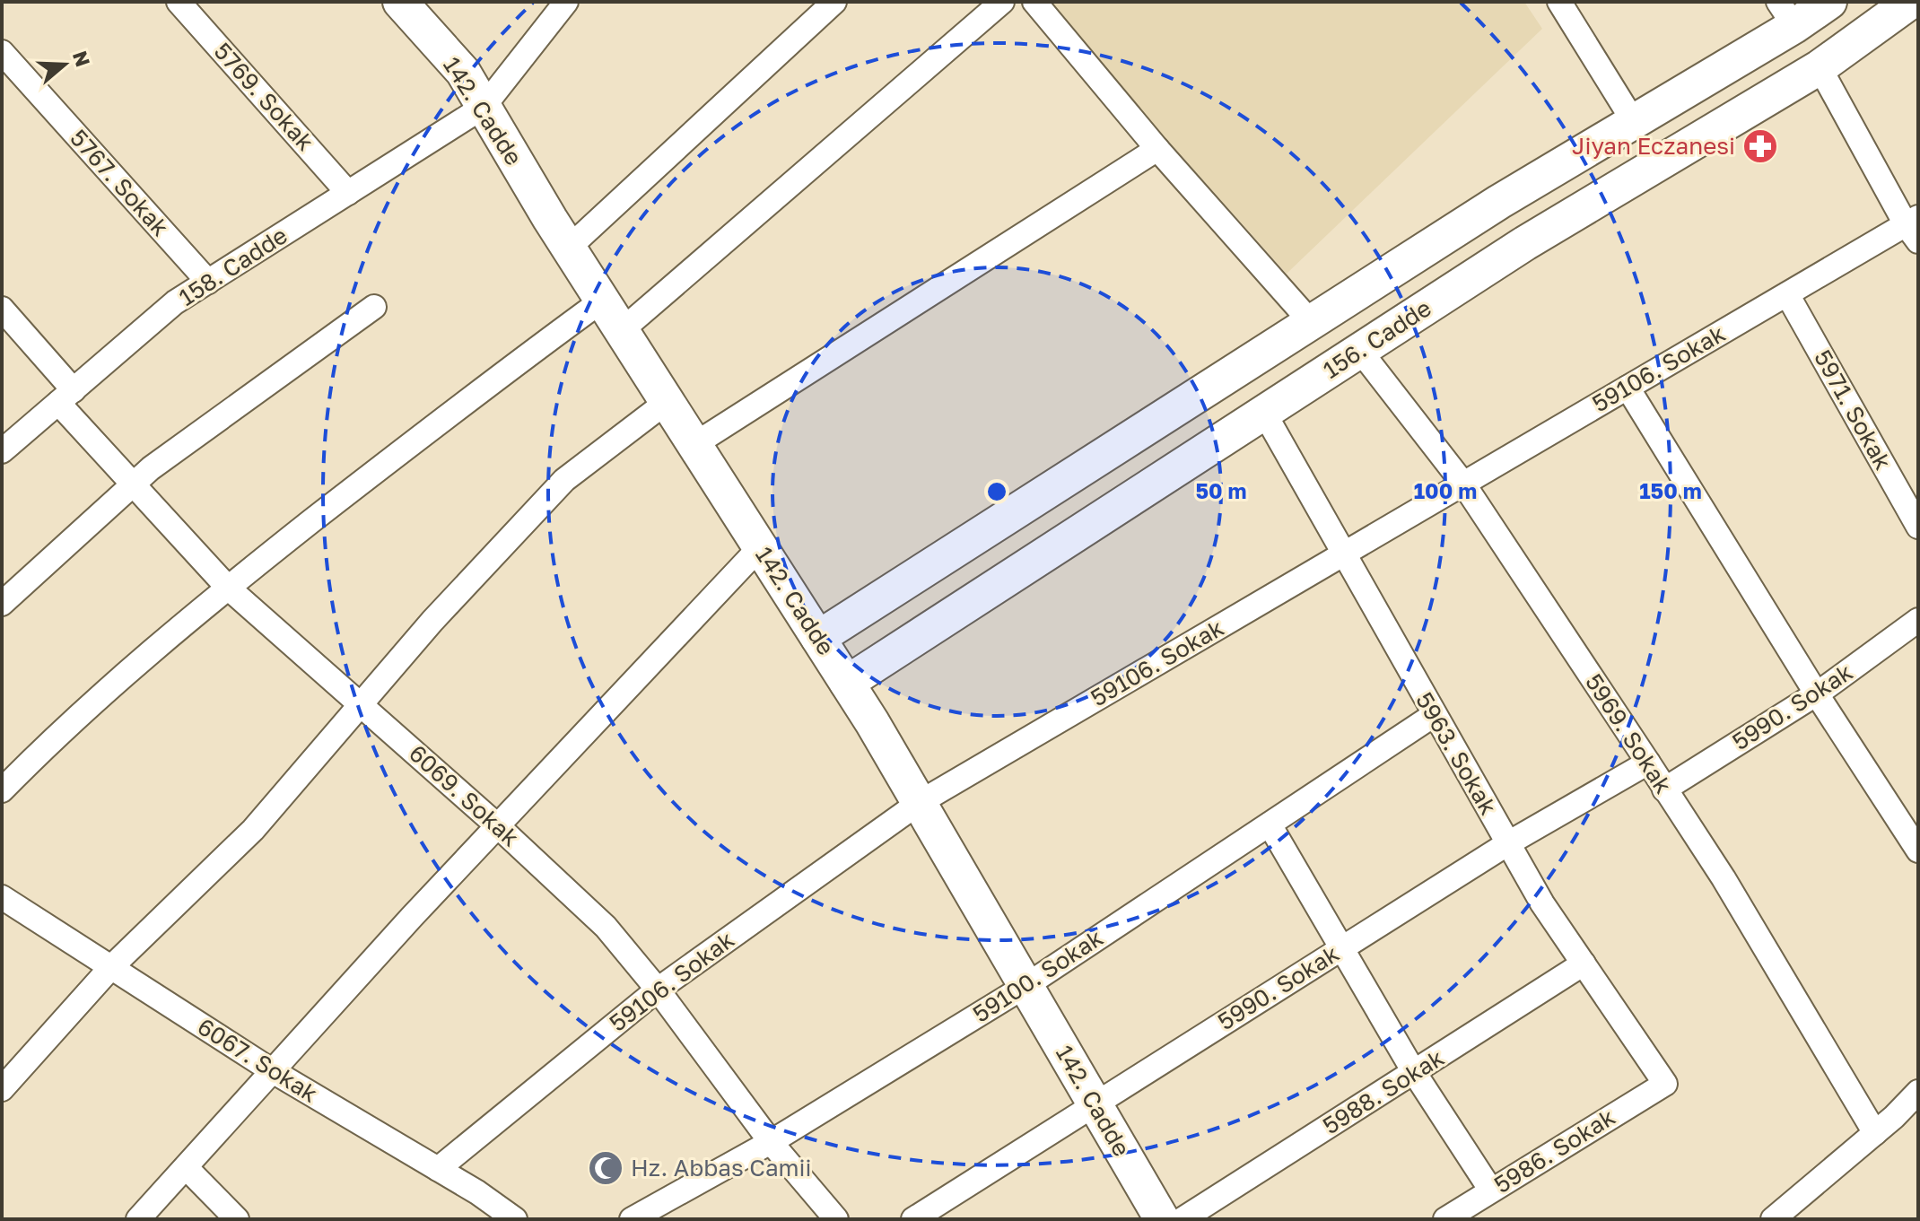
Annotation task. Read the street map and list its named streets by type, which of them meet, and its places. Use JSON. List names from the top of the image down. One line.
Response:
{"streets":{"street":["5769. Sokak","142. Cadde","5767. Sokak","158. Cadde","156. Cadde","59106. Sokak","5971. Sokak","5990. Sokak","5969. Sokak","5963. Sokak","6069. Sokak","59100. Sokak","6067. Sokak","5988. Sokak","5986. Sokak"]},"crossings":[["5769. Sokak","158. Cadde"],["142. Cadde","158. Cadde"],["142. Cadde","156. Cadde"],["142. Cadde","59106. Sokak"],["142. Cadde","5990. Sokak"],["142. Cadde","59100. Sokak"],["5767. Sokak","158. Cadde"],["158. Cadde","6069. Sokak"],["156. Cadde","5969. Sokak"],["156. Cadde","5963. Sokak"],["59106. Sokak","5971. Sokak"],["59106. Sokak","5969. Sokak"],["59106. Sokak","5963. Sokak"],["59106. Sokak","6069. Sokak"],["59106. Sokak","6067. Sokak"],["5990. Sokak","5969. Sokak"],["5990. Sokak","5963. Sokak"],["5963. Sokak","59100. Sokak"],["5963. Sokak","5988. Sokak"],["5963. Sokak","5986. Sokak"],["6069. Sokak","59100. Sokak"]],"places":{"pharmacy":["Jiyan Eczanesi"],"mosque":["Hz. Abbas Camii"]},"north":"right","rings":["50 m","100 m","150 m"]}
